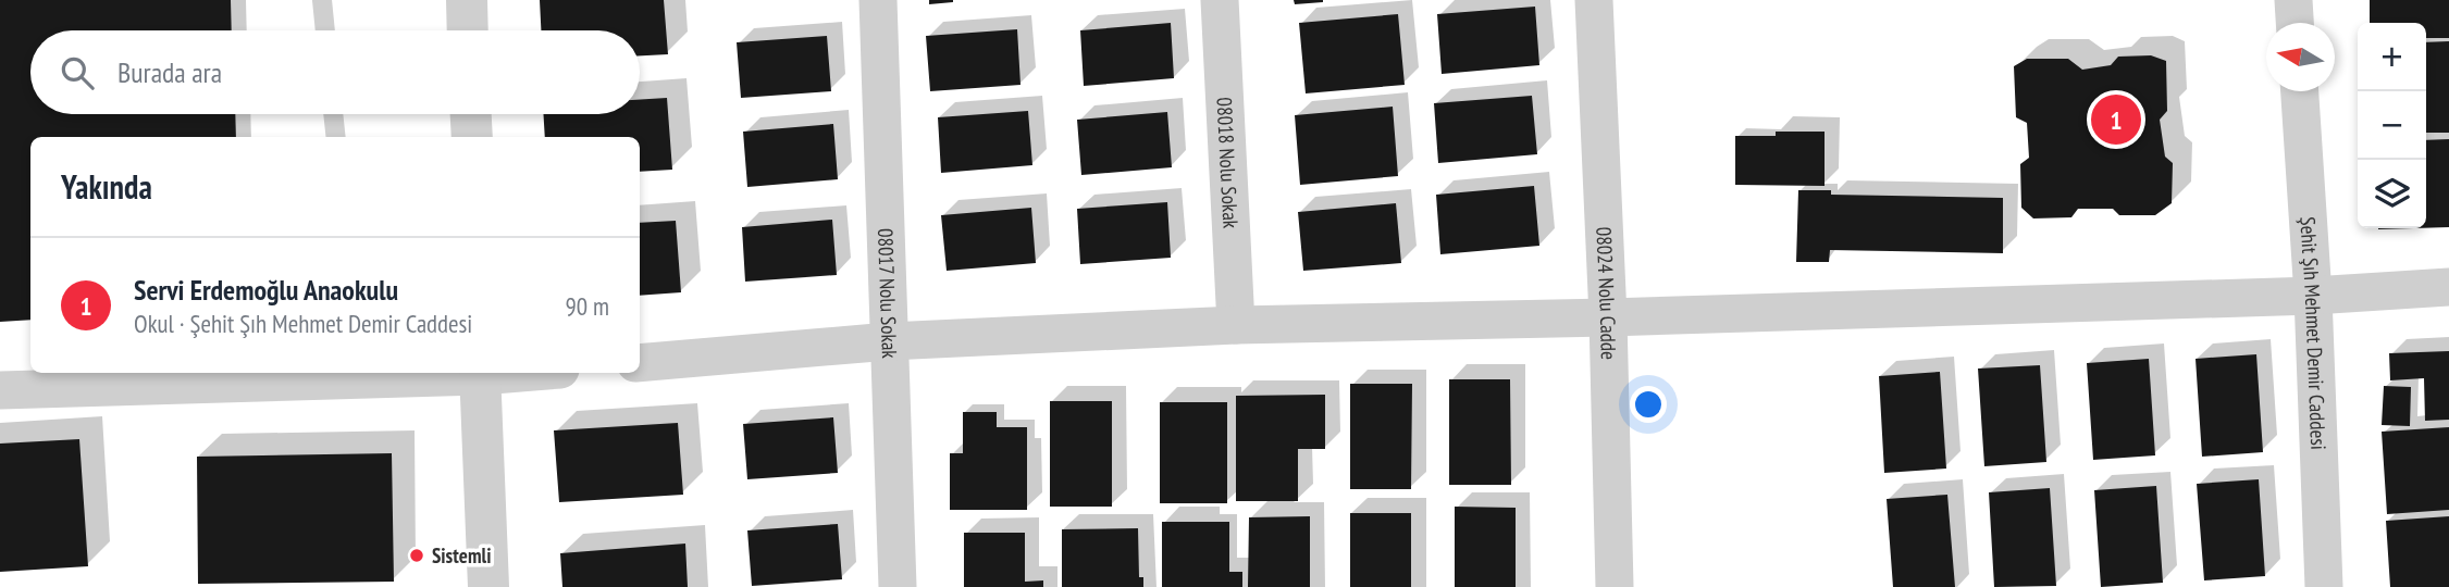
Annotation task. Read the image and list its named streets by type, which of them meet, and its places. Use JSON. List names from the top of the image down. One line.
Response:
{"streets":{"street":["08018 Nolu Sokak","08017 Nolu Sokak","08024 Nolu Cadde","Şehit Şıh Mehmet Demir Caddesi"]},"places":["Sistemli"],"north":"left","page":{"map_buttons":["+","−"],"search":"Burada ara","pins":"1","heading":"Yakında","list":[{"mark":"1","name":"Servi Erdemoğlu Anaokulu","note":"Okul · Şehit Şıh Mehmet Demir Caddesi","value":"90 m"}]}}
